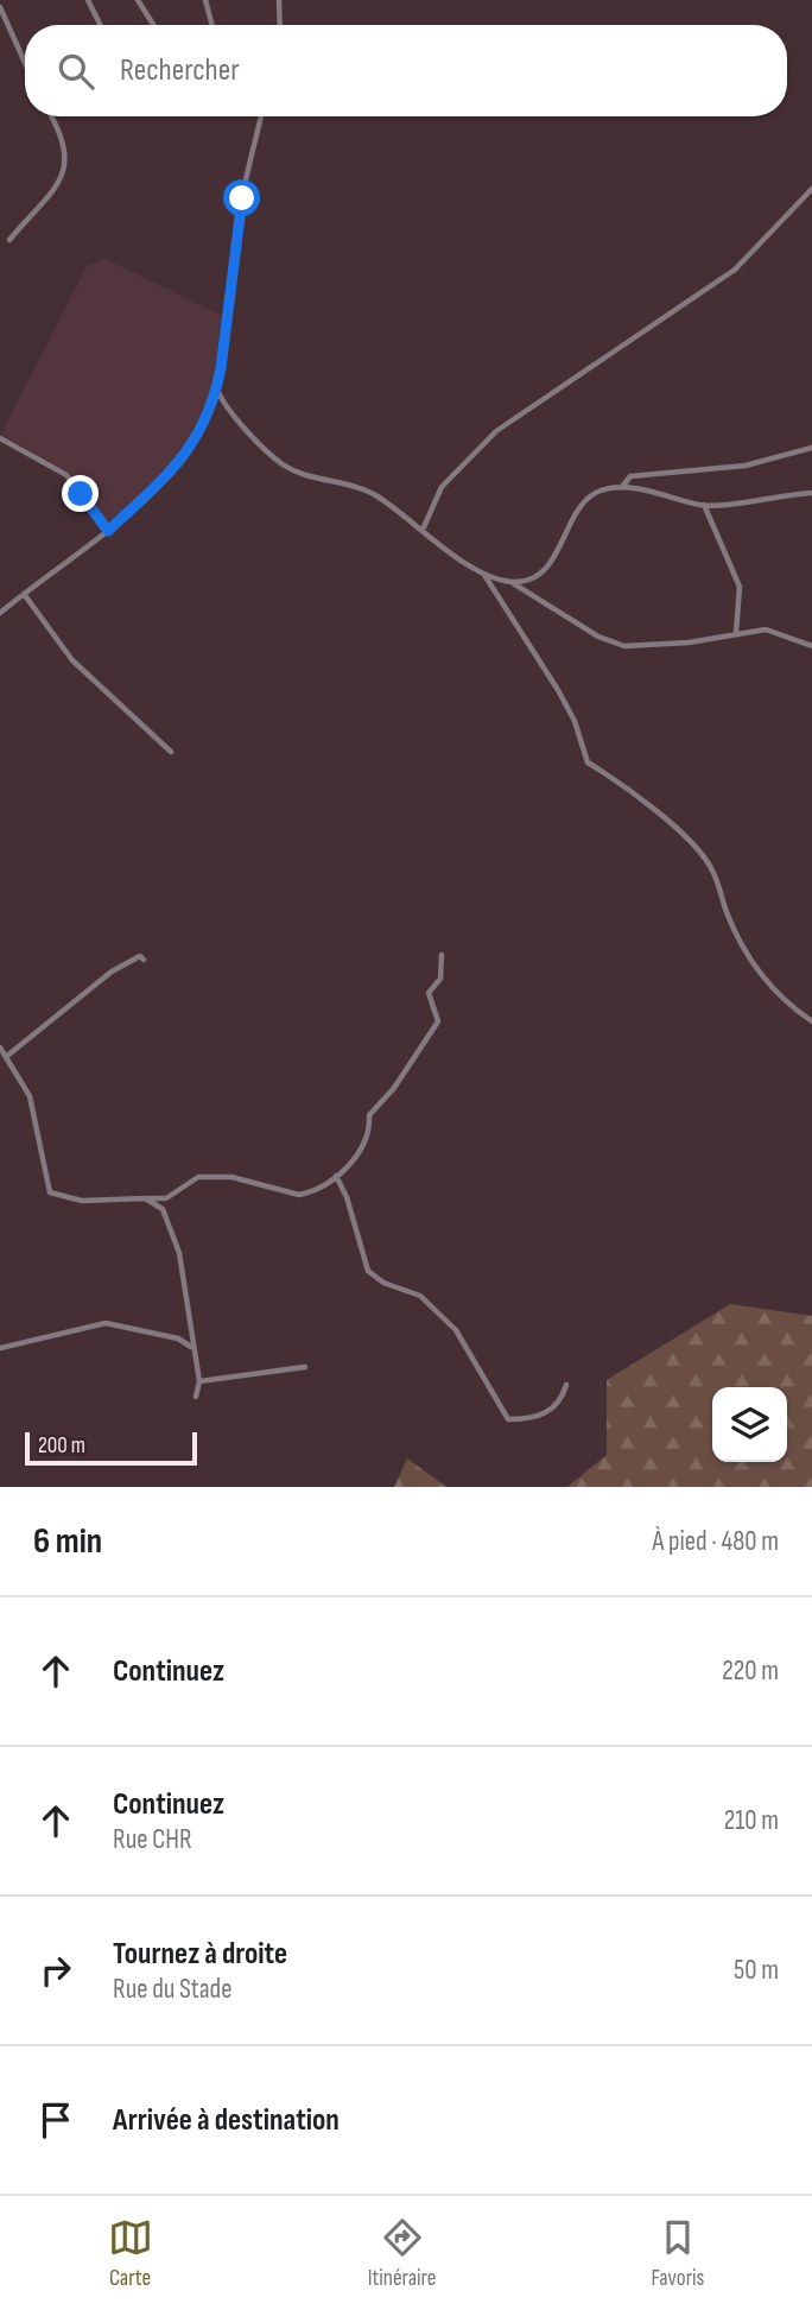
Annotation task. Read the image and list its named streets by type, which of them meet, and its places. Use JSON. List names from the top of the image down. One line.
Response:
{"scale_bar":"200 m","page":{"search":"Rechercher","scale":"200 m","heading":["6 min","À pied · 480 m"],"list":[["Continuez","220 m"],["Continuez","Rue CHR","210 m"],["Tournez à droite","Rue du Stade","50 m"],"Arrivée à destination"],"nav":["Carte","Itinéraire","Favoris"]}}
